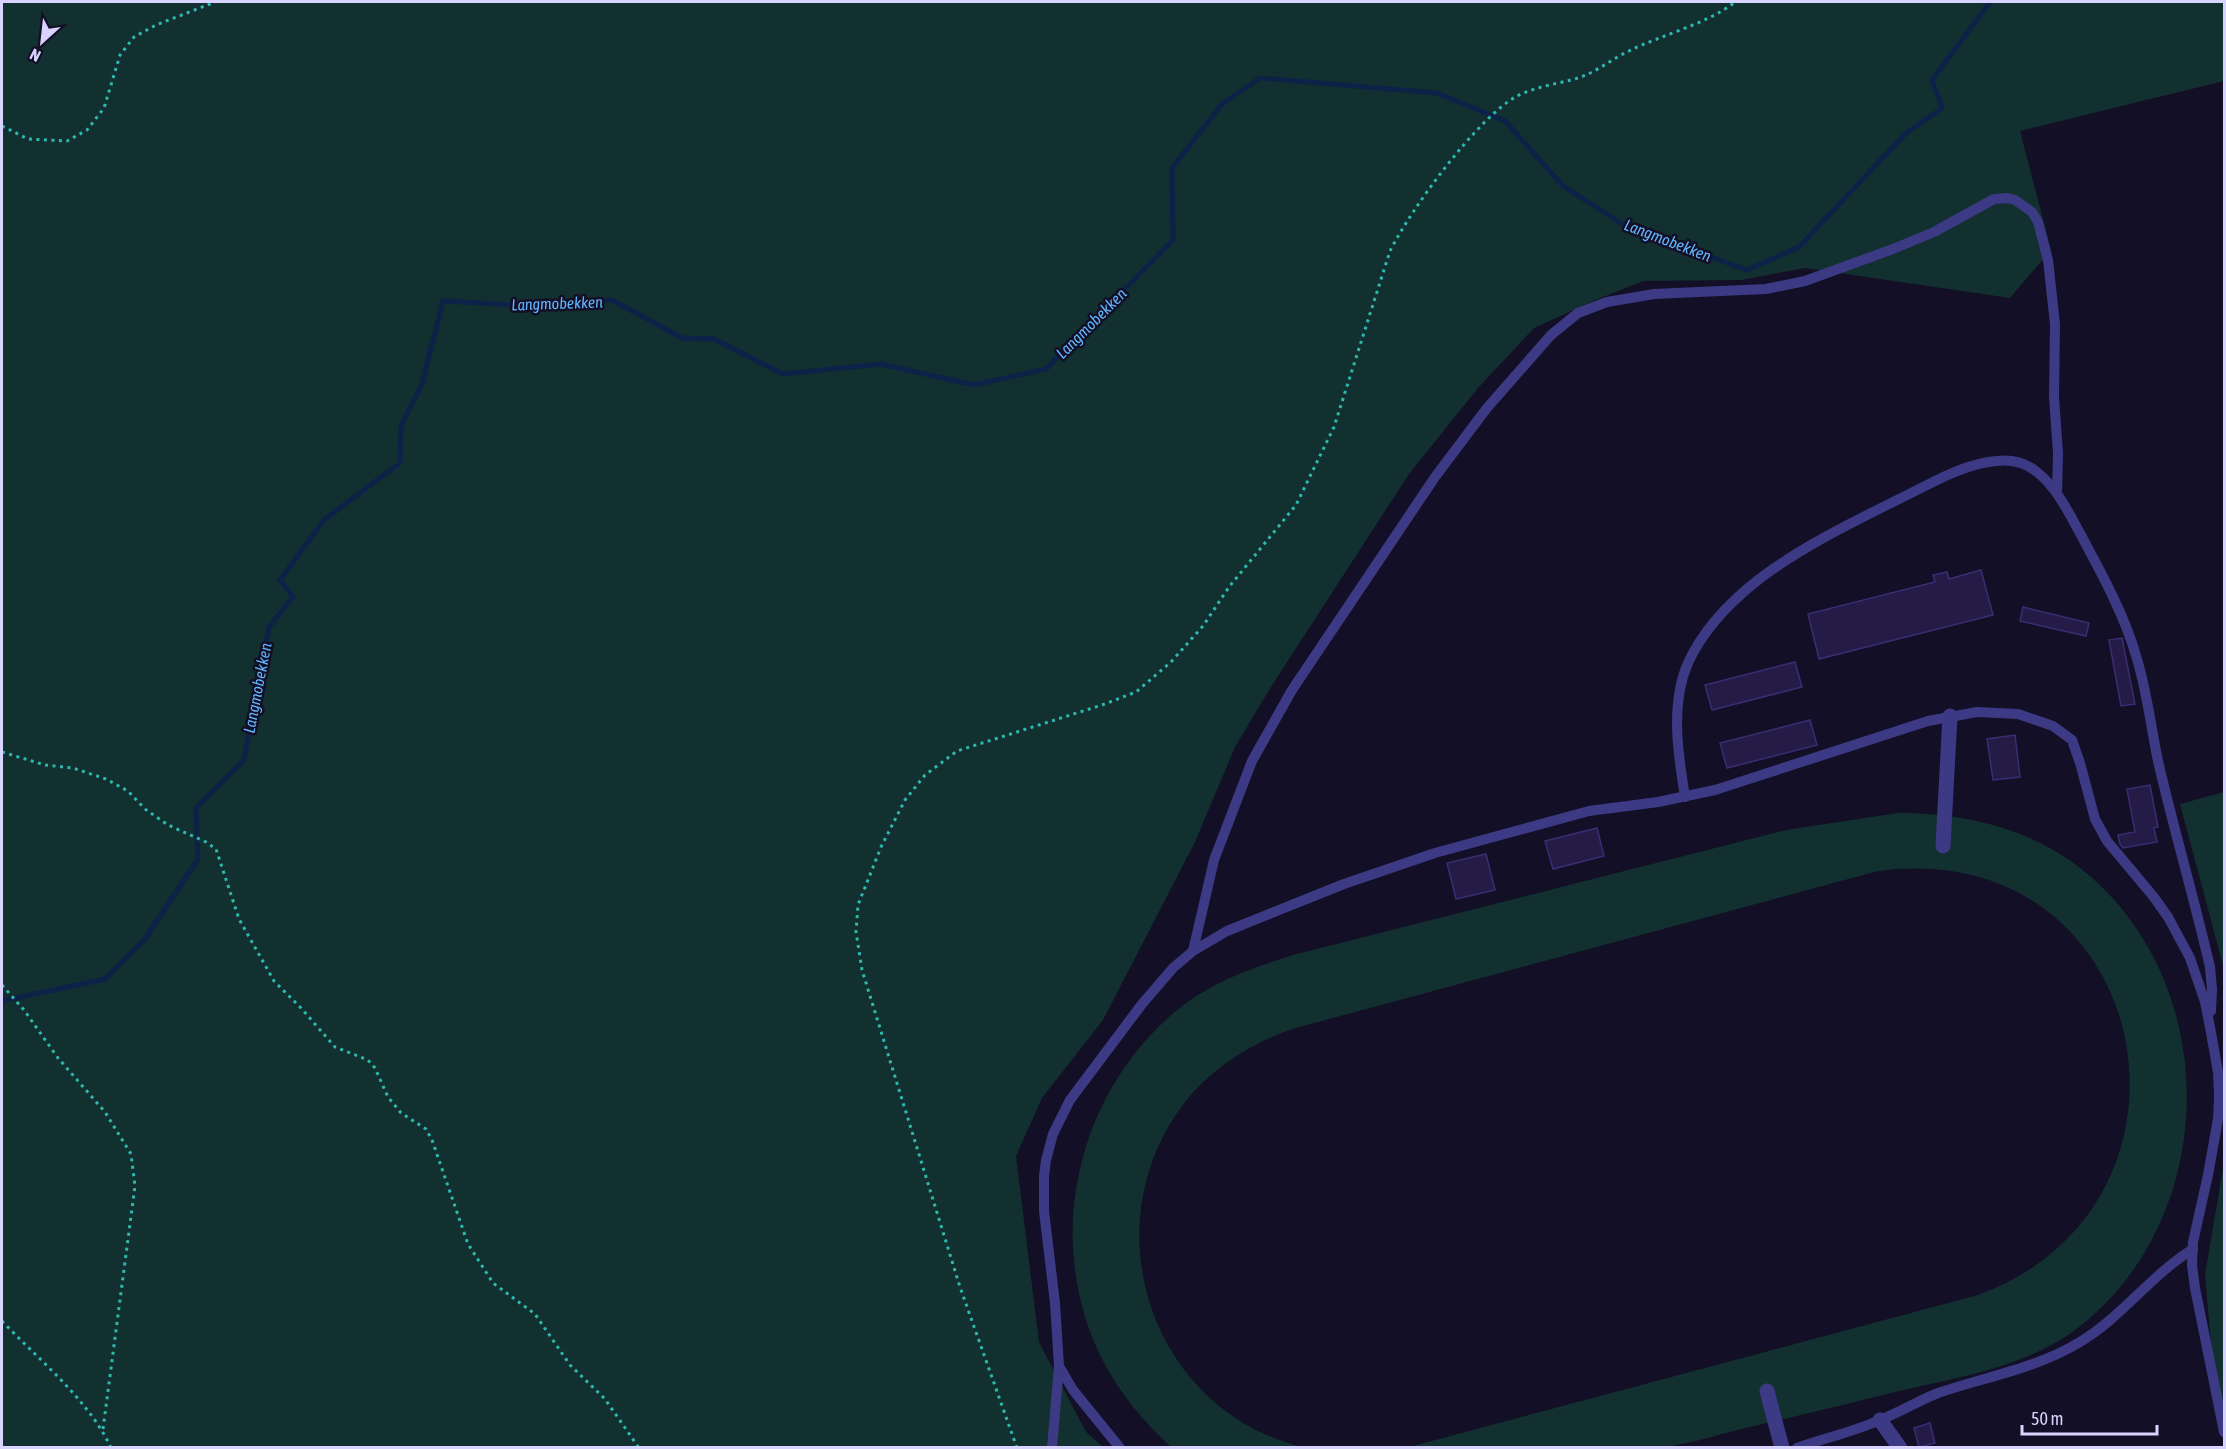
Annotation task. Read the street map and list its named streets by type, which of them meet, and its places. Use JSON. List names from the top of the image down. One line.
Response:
{"water":["Langmobekken"],"scale_bar":"50 m","north":"bottom left"}
